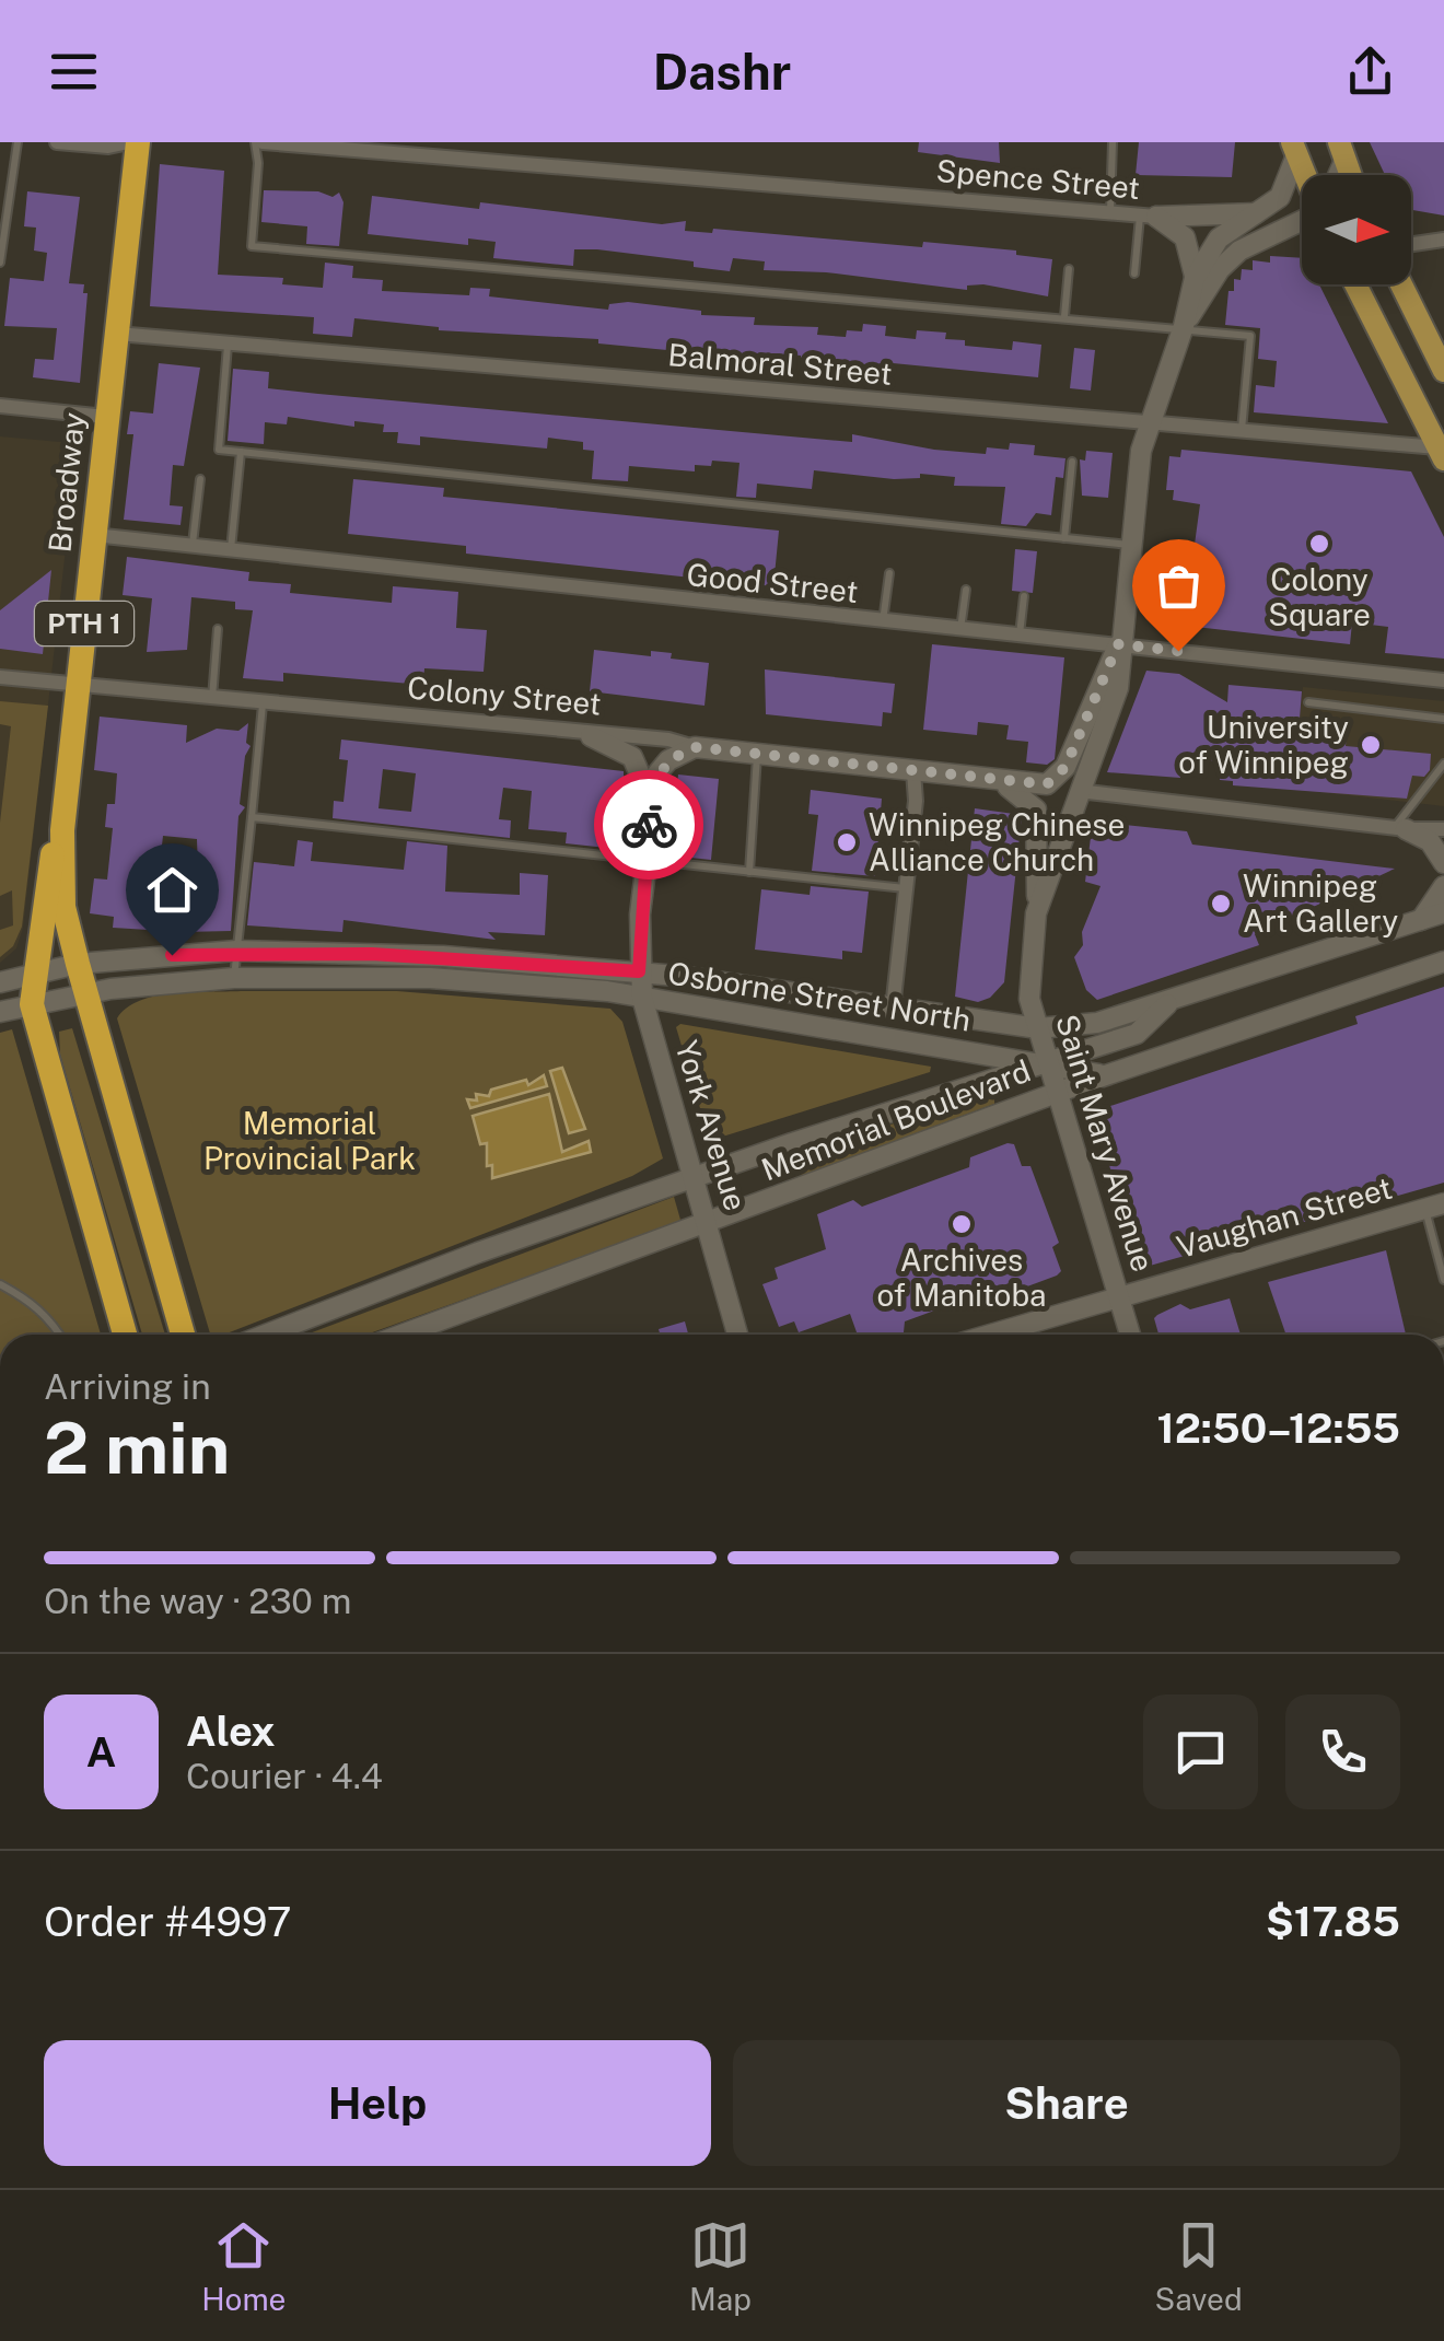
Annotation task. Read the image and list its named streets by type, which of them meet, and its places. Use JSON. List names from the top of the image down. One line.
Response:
{"streets":{"highway":["Broadway","PTH 1"],"main road":["Colony Street","Osborne Street North","Memorial Boulevard","York Avenue","Saint Mary Avenue","Vaughan Street"],"street":["Spence Street","Balmoral Street","Good Street"]},"crossings":[["Balmoral Street","Broadway"],["Balmoral Street","Saint Mary Avenue"],["Broadway","Good Street"],["Broadway","Colony Street"],["Broadway","Osborne Street North"],["Good Street","Saint Mary Avenue"],["Colony Street","York Avenue"],["Colony Street","Saint Mary Avenue"],["Osborne Street North","Memorial Boulevard"],["Osborne Street North","York Avenue"],["Osborne Street North","Saint Mary Avenue"],["Memorial Boulevard","York Avenue"],["Memorial Boulevard","Saint Mary Avenue"],["Saint Mary Avenue","Vaughan Street"]],"parks":["Memorial Provincial Park"],"places":["Colony Square","University of Winnipeg","Winnipeg Chinese Alliance Church","Winnipeg Art Gallery","Archives of Manitoba"],"north":"right","page":{"header":"Dashr","heading":["2 min","Arriving in","12:50–12:55"],"panel":["Alex","Courier · 4.4","Order #4997","$17.85"],"bar":"On the way · 230 m","round":"A","buttons":["Help","Share"],"tabs":["Home","Map","Saved"]}}
